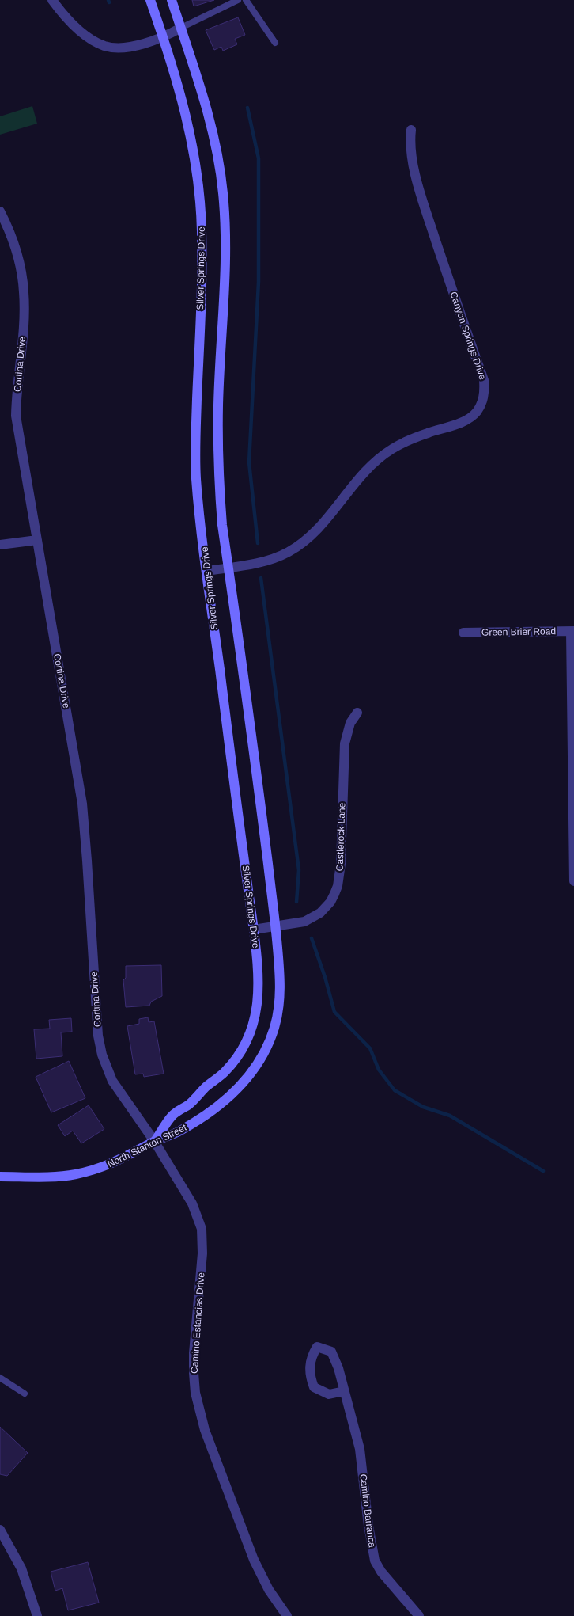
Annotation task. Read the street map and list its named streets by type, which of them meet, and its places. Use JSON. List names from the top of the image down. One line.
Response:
{"streets":{"street":["Silver Springs Drive","Canyon Springs Drive","Cortina Drive","Green Brier Road","Castlerock Lane","North Stanton Street","Camino Estancias Drive","Camino Barranca"]},"crossings":[["Silver Springs Drive","Canyon Springs Drive"],["Silver Springs Drive","Cortina Drive"],["Silver Springs Drive","Castlerock Lane"],["Silver Springs Drive","North Stanton Street"],["Silver Springs Drive","Camino Estancias Drive"],["Cortina Drive","North Stanton Street"],["Cortina Drive","Camino Estancias Drive"],["Castlerock Lane","North Stanton Street"],["North Stanton Street","Camino Estancias Drive"]]}
